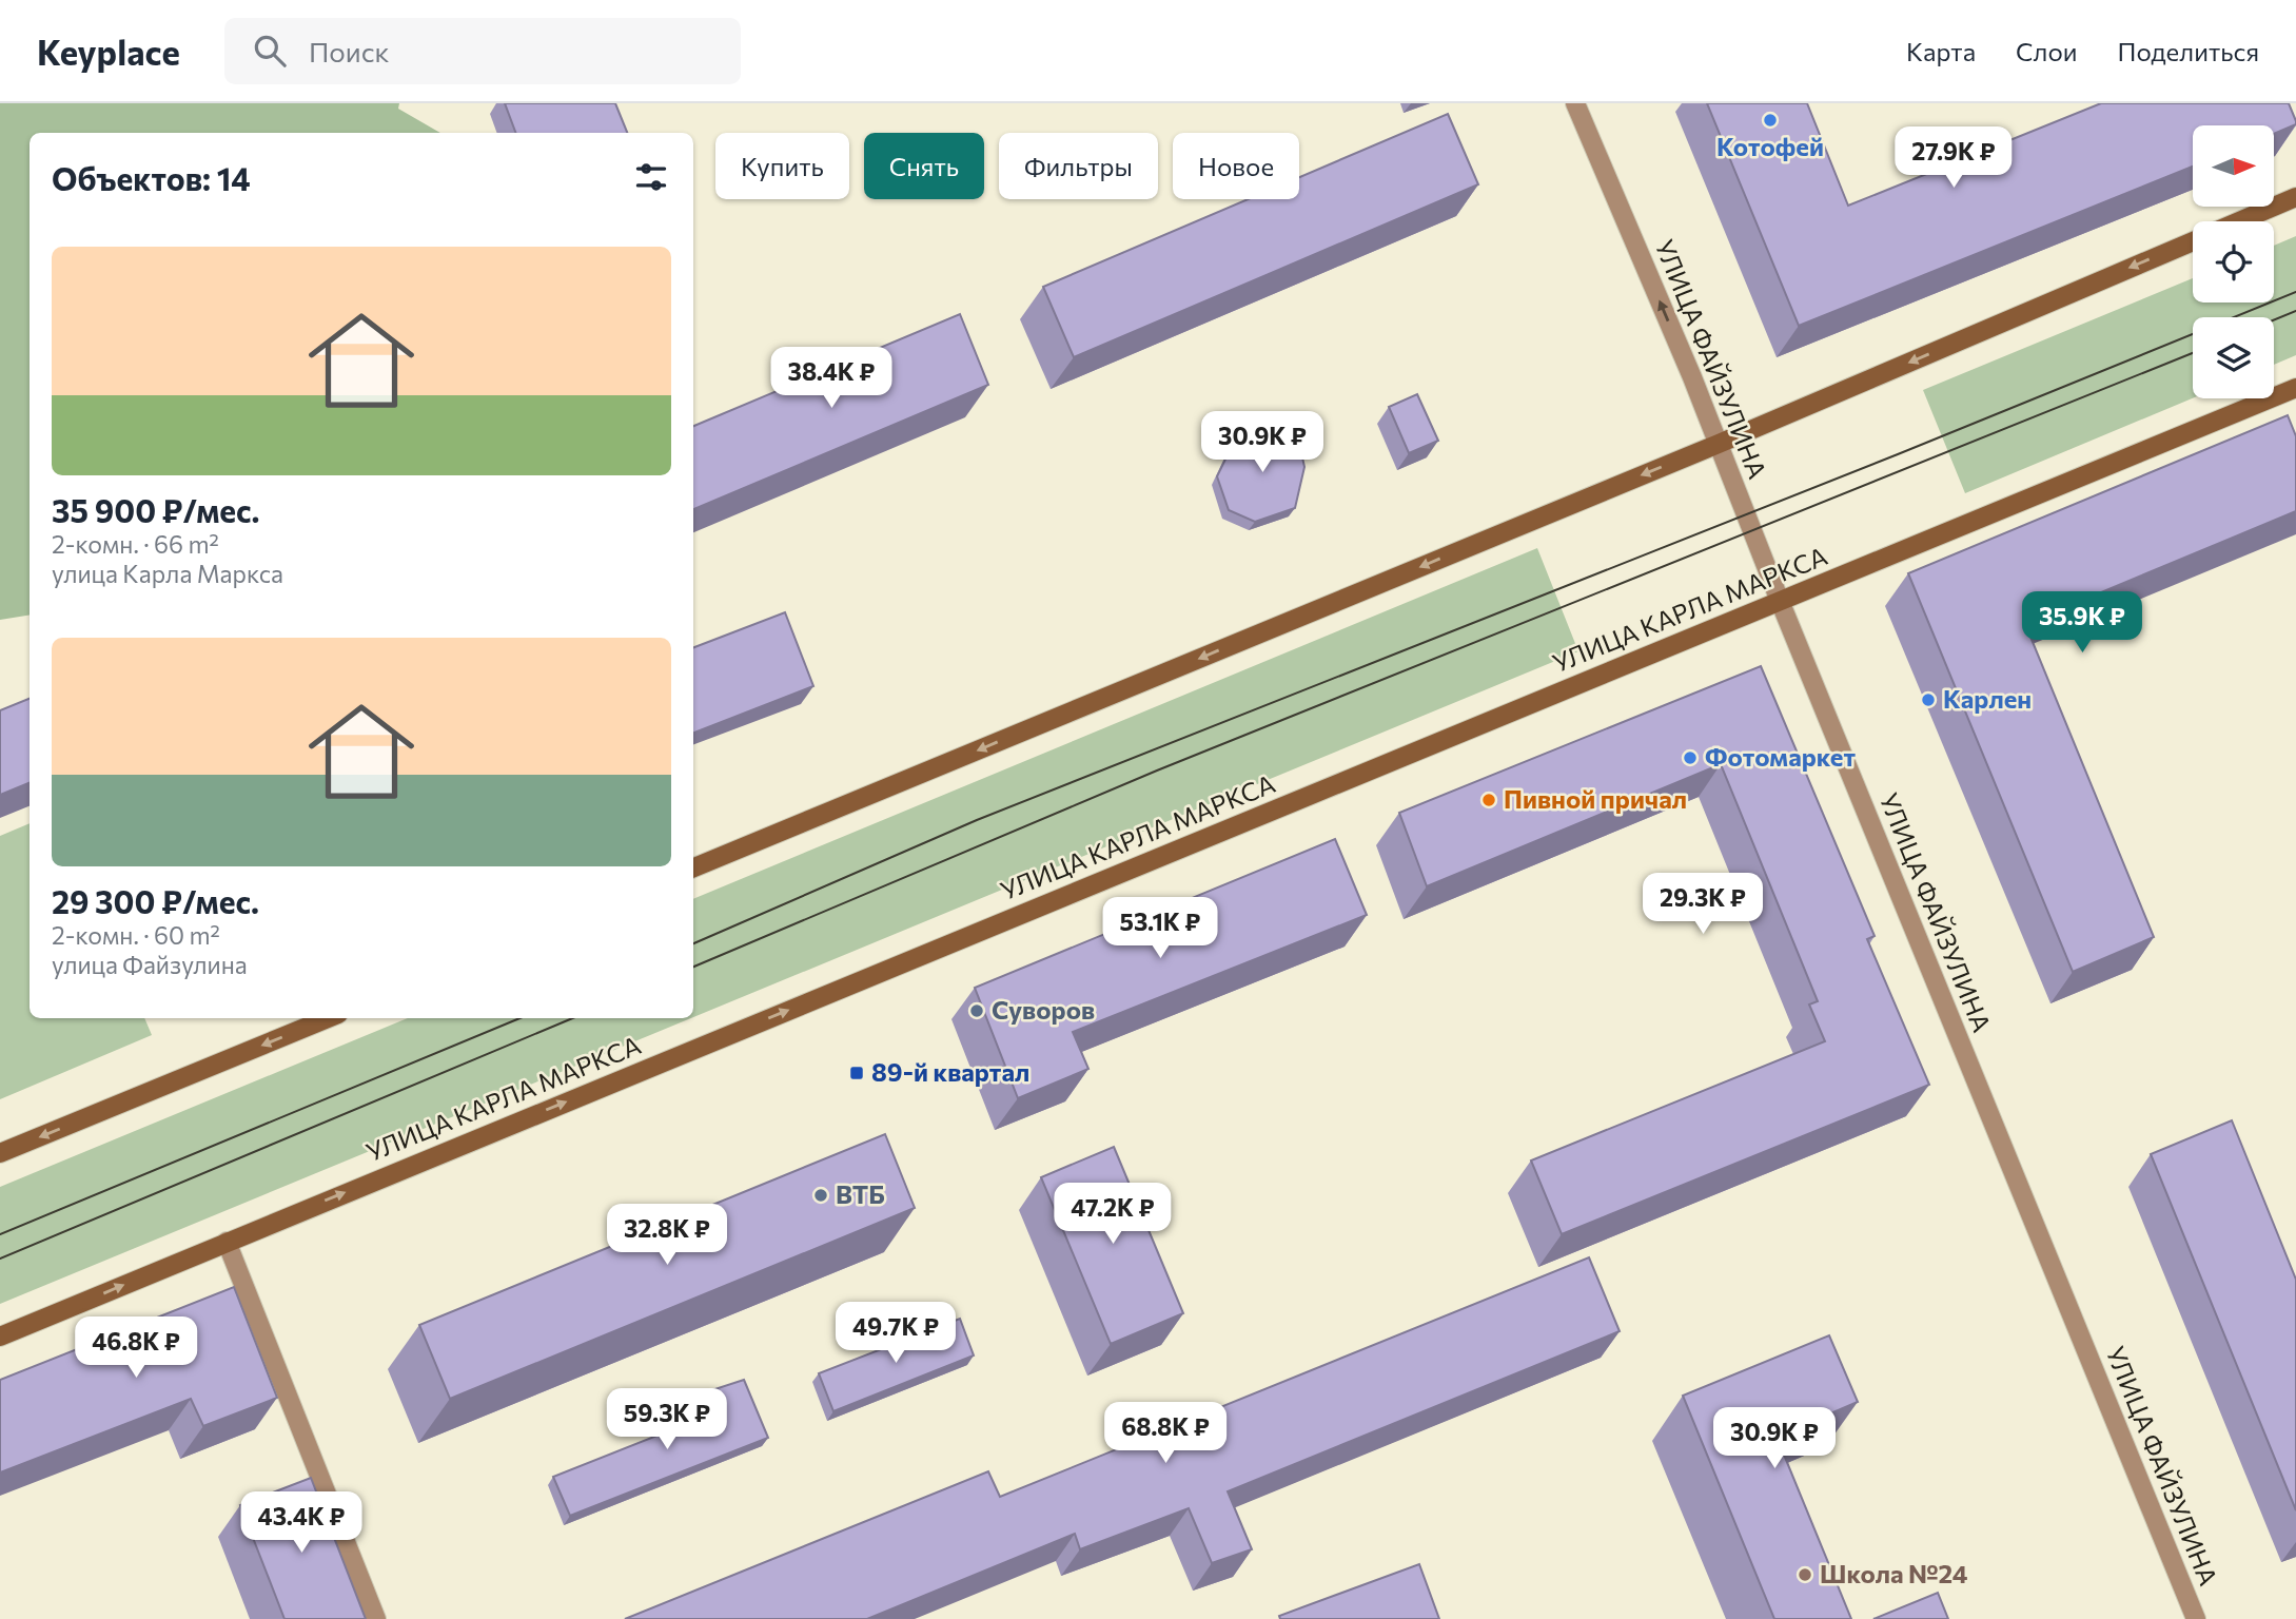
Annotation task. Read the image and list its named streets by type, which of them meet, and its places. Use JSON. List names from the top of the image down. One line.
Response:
{"streets":{"main road":["УЛИЦА КАРЛА МАРКСА"],"street":["УЛИЦА ФАЙЗУЛИНА"]},"crossings":[["УЛИЦА ФАЙЗУЛИНА","УЛИЦА КАРЛА МАРКСА"]],"one_way":["УЛИЦА КАРЛА МАРКСА"],"places":{"other":["Котофей","Карлен","Фотомаркет","Пивной причал","Суворов","ВТБ","Школа №24"],"transit":["89-й квартал"]},"north":"right","page":{"header":"Keyplace","search":"Поиск","nav":["Карта","Слои","Поделиться"],"price":["27.9K ₽","38.4K ₽","30.9K ₽","35.9K ₽","29.3K ₽","53.1K ₽","47.2K ₽","32.8K ₽","49.7K ₽","46.8K ₽","59.3K ₽","68.8K ₽","30.9K ₽","43.4K ₽"],"chip":["Купить","Снять","Фильтры","Новое"],"heading":"Объектов: 14","list":[{"name":"35 900 ₽/мес.","note":"2-комн. · 66 m² · улица Карла Маркса"},{"name":"29 300 ₽/мес.","note":"2-комн. · 60 m² · улица Файзулина"}]}}
